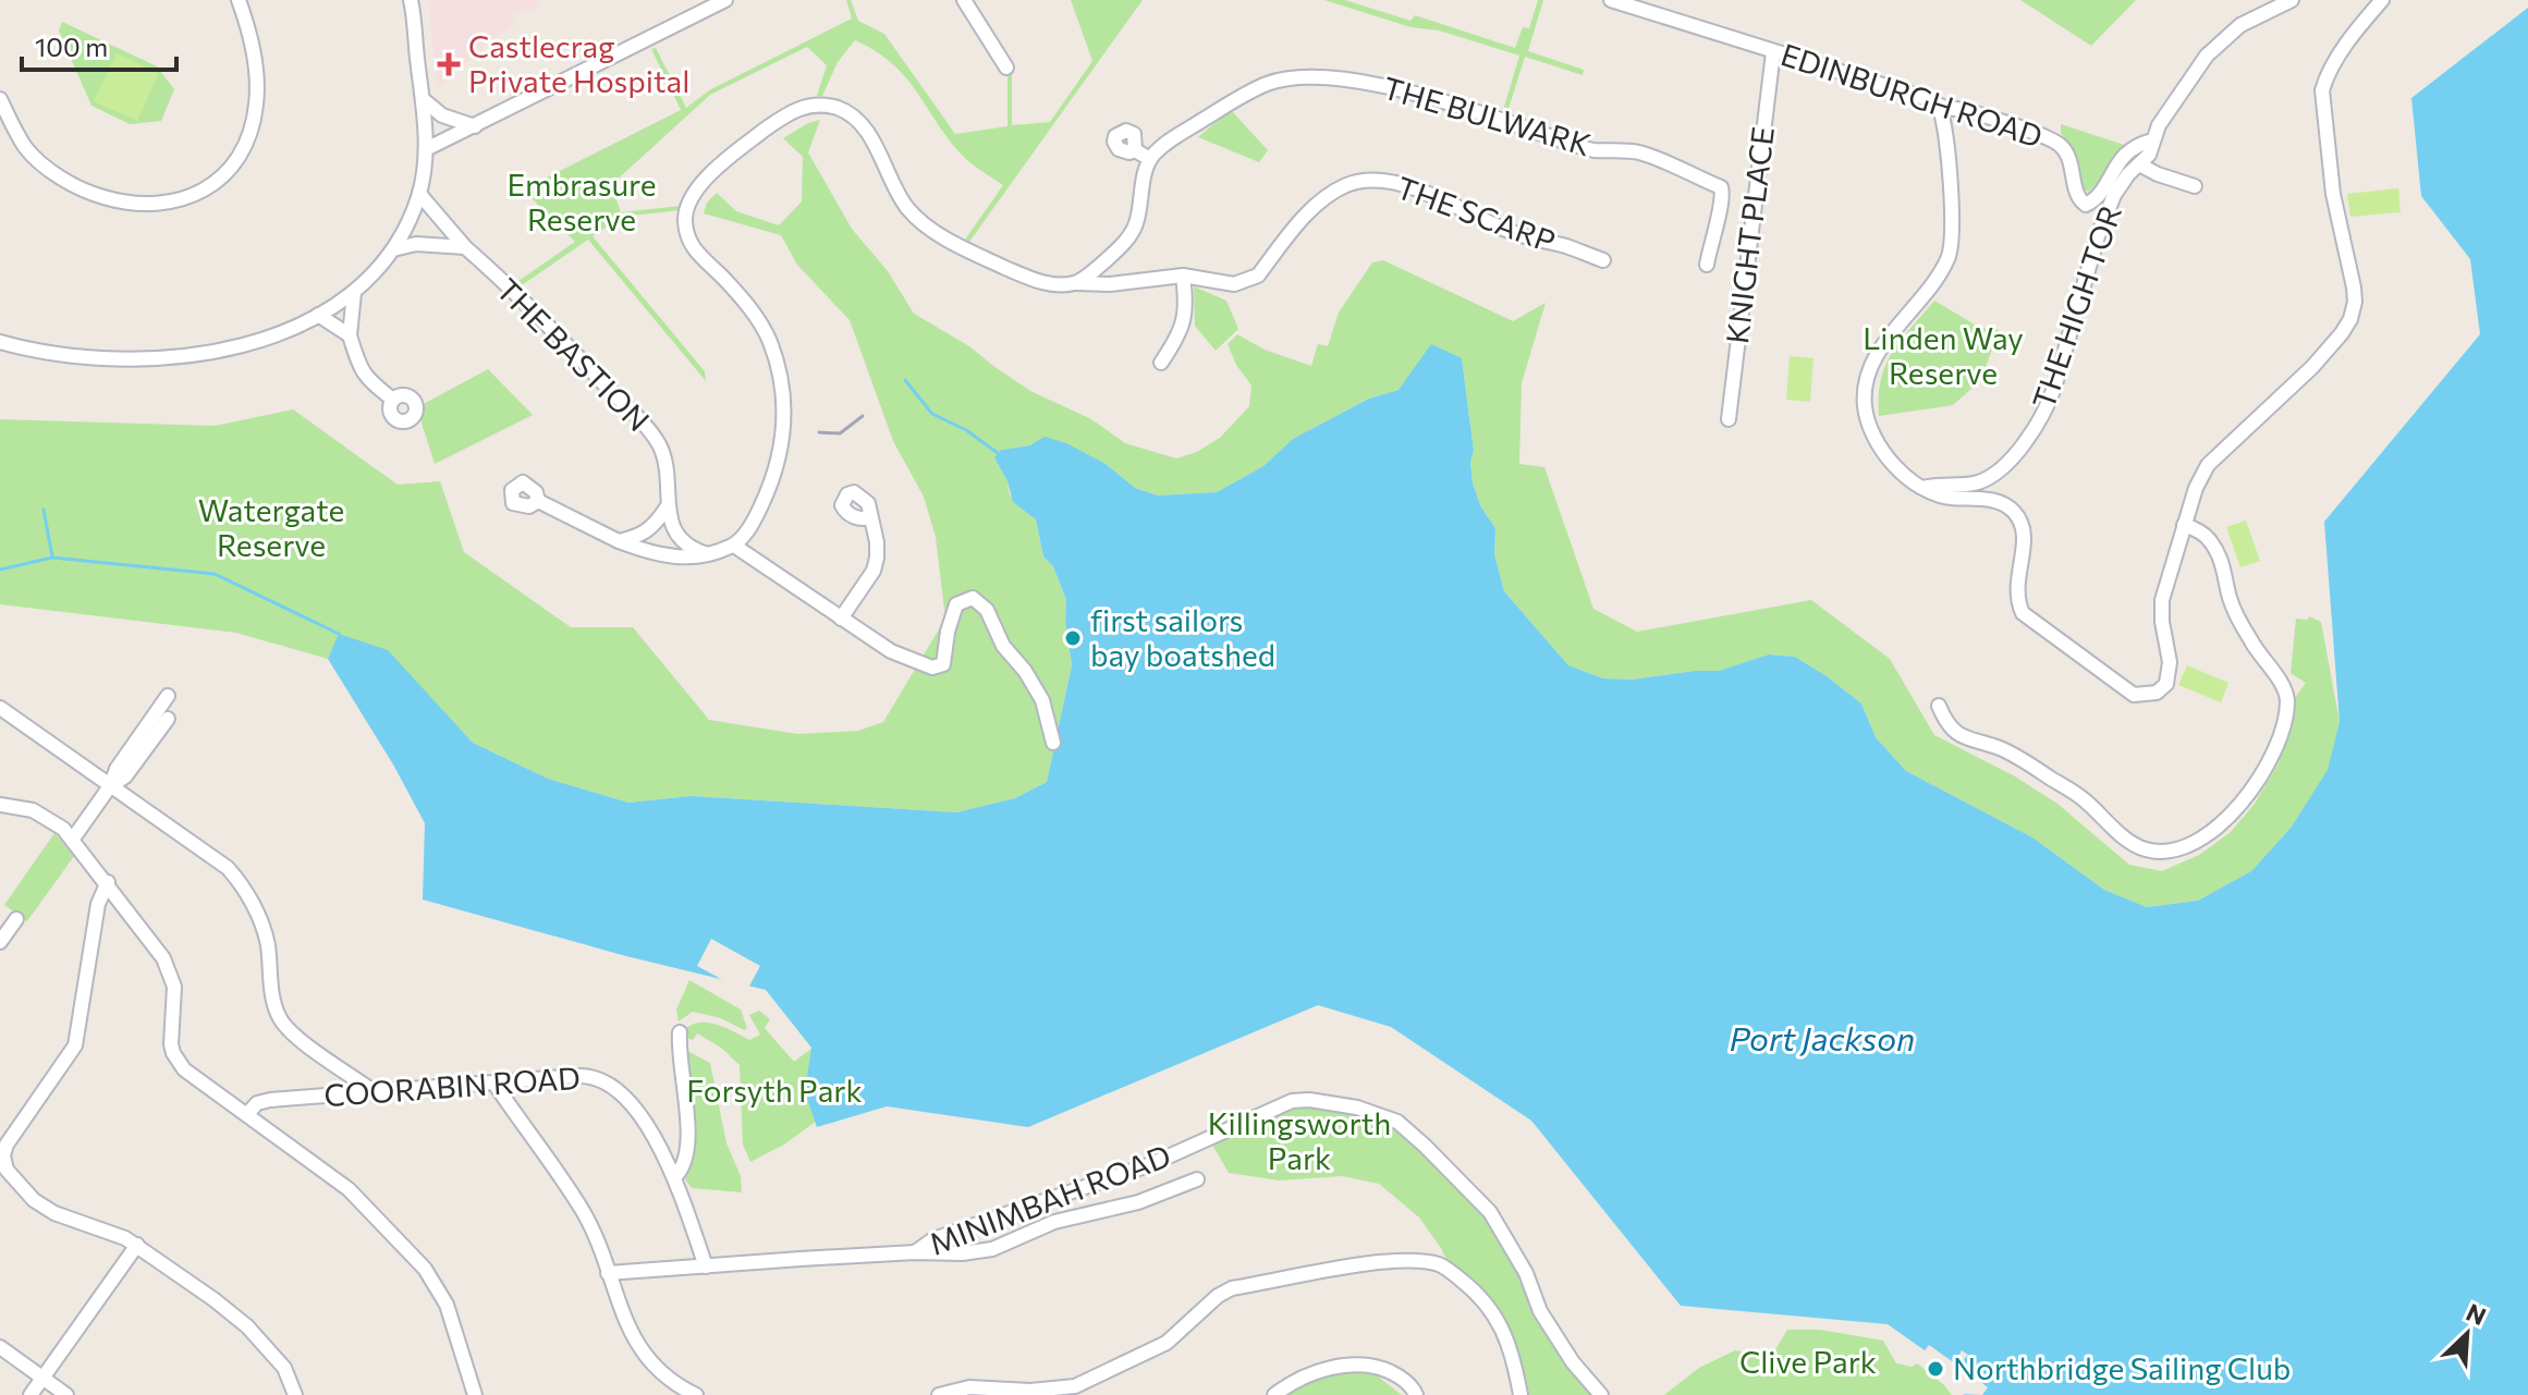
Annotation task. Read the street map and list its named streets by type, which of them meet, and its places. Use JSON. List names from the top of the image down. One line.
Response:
{"streets":{"street":["EDINBURGH ROAD","THE BULWARK","THE SCARP","KNIGHT PLACE","THE HIGH TOR","THE BASTION","COORABIN ROAD","MINIMBAH ROAD"]},"crossings":[["EDINBURGH ROAD","KNIGHT PLACE"],["EDINBURGH ROAD","THE HIGH TOR"],["COORABIN ROAD","MINIMBAH ROAD"]],"water":["Port Jackson"],"parks":["Embrasure Reserve","Linden Way Reserve","Watergate Reserve","Forsyth Park","Killingsworth Park","Clive Park"],"places":{"health":["Castlecrag Private Hospital"],"other":["first sailors bay boatshed","Northbridge Sailing Club"]},"scale_bar":"100 m","north":"top right"}
